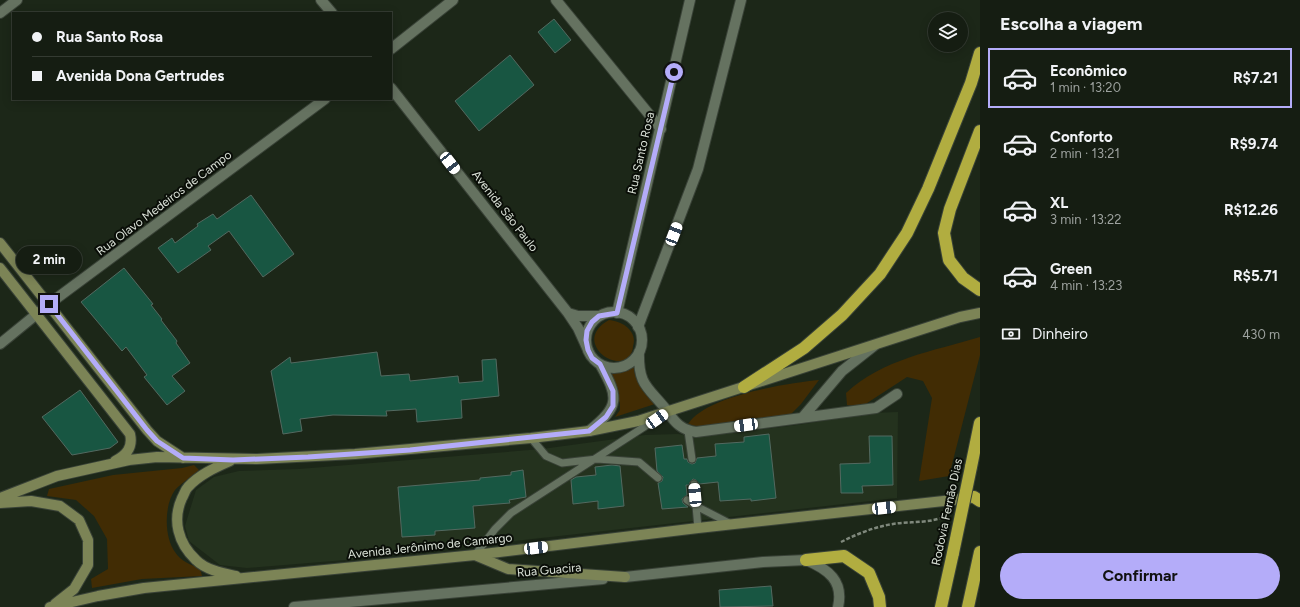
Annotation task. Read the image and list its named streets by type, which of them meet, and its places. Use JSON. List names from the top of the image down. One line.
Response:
{"streets":{"highway":["Rodovia Fernão Dias"],"main road":["Avenida Jerônimo de Camargo"],"street":["Rua Santo Rosa","Rua Olavo Medeiros de Campo","Avenida São Paulo","Rua Guacira"]},"crossings":[["Rua Santo Rosa","Avenida São Paulo"]],"page":{"heading":"Escolha a viagem","banner":["Rua Santo Rosa","Avenida Dona Gertrudes"],"list":[{"name":"Econômico","note":"1 min · 13:20","value":"R$7.21"},{"name":"Conforto","note":"2 min · 13:21","value":"R$9.74"},{"name":"XL","note":"3 min · 13:22","value":"R$12.26"},{"name":"Green","note":"4 min · 13:23","value":"R$5.71"}],"bubble":"2 min","pay":["Dinheiro","430 m"],"buttons":"Confirmar"}}
